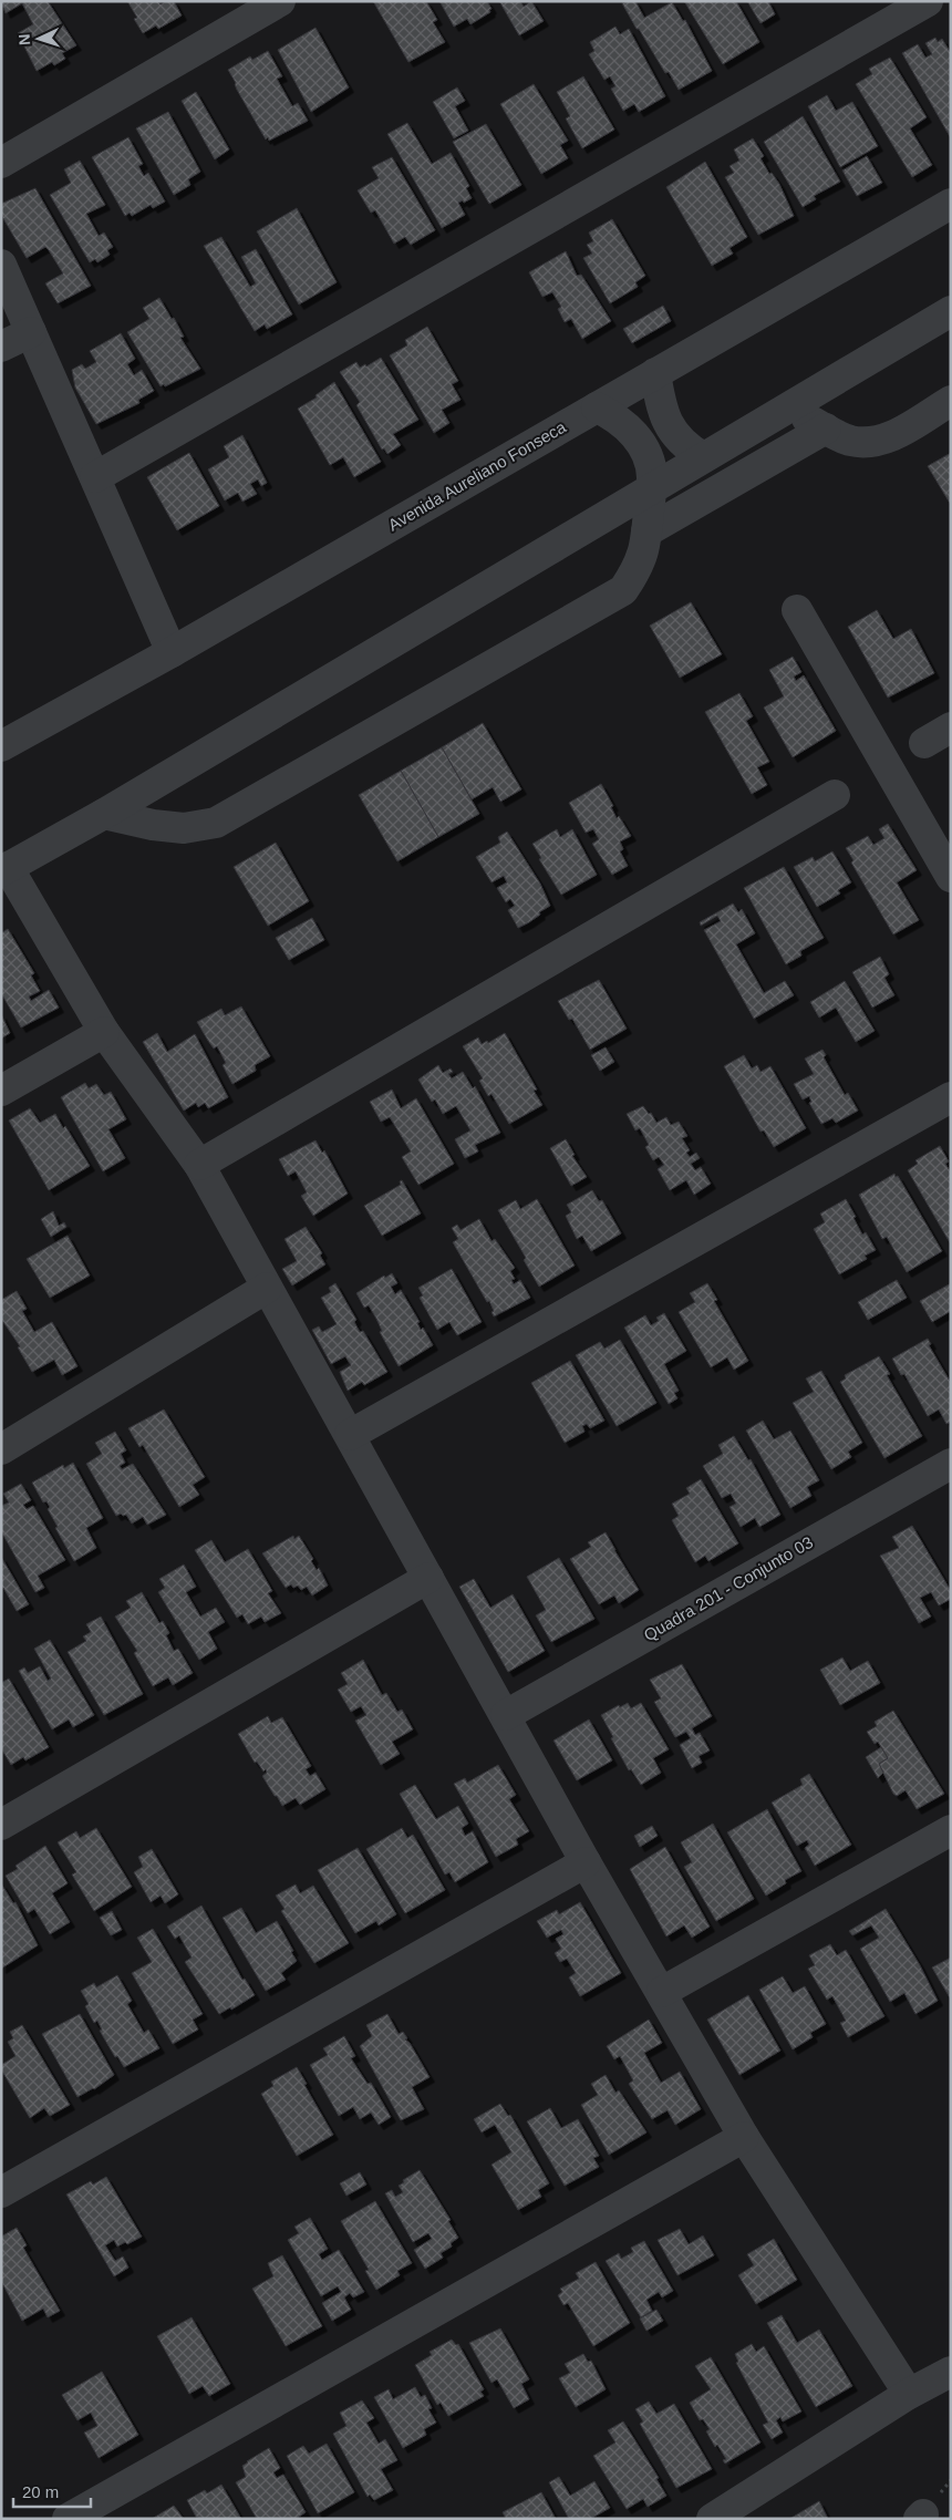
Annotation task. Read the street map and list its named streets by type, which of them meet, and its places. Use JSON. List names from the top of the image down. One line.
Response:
{"streets":{"street":["Avenida Aureliano Fonseca","Quadra 201 - Conjunto 03"]},"scale_bar":"20 m","north":"left"}
